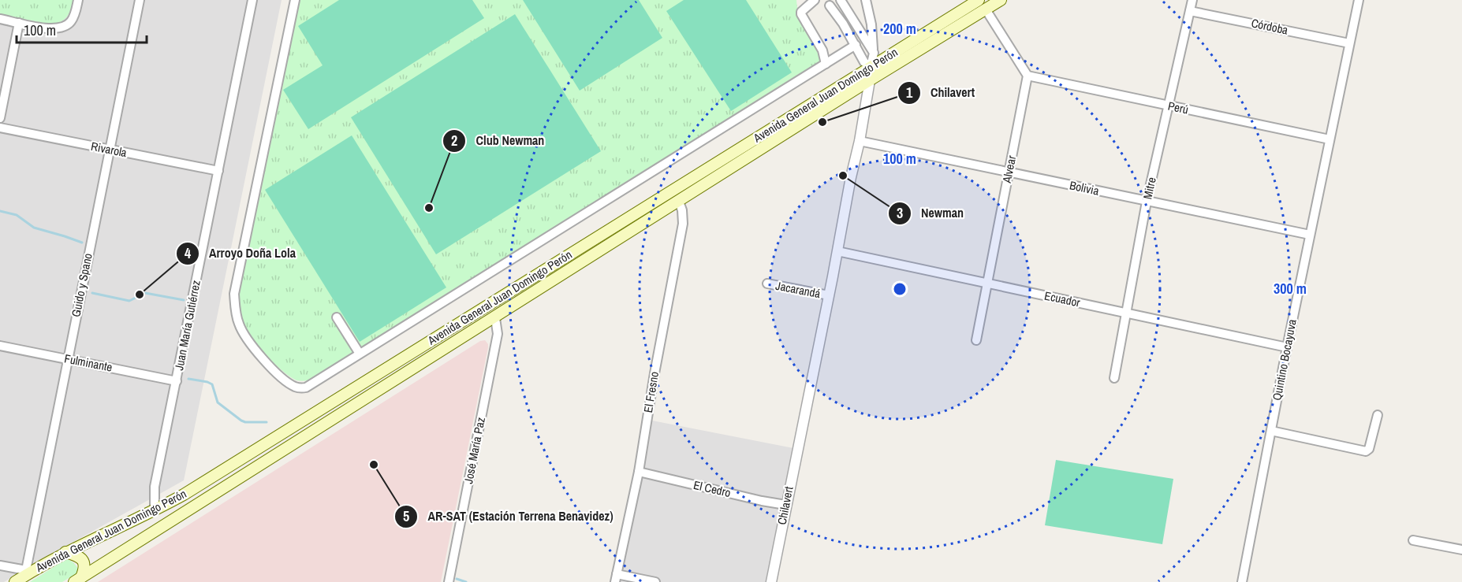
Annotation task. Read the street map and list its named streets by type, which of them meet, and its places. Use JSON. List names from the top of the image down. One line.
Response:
{"streets":{"main road":["Avenida General Juan Domingo Perón"],"street":["Córdoba","Perú","Rivarola","Alvear","Bolivia","Mitre","Guido y Spano","Jacarandá","Ecuador","Juan María Gutiérrez","Quintino Bocayuva","Fulminante","El Fresno","José María Paz","El Cedro","Chilavert"]},"crossings":[["Córdoba","Mitre"],["Córdoba","Quintino Bocayuva"],["Avenida General Juan Domingo Perón","Guido y Spano"],["Avenida General Juan Domingo Perón","Juan María Gutiérrez"],["Avenida General Juan Domingo Perón","El Fresno"],["Avenida General Juan Domingo Perón","José María Paz"],["Avenida General Juan Domingo Perón","Chilavert"],["Perú","Alvear"],["Perú","Mitre"],["Perú","Quintino Bocayuva"],["Rivarola","Guido y Spano"],["Rivarola","Juan María Gutiérrez"],["Alvear","Bolivia"],["Alvear","Ecuador"],["Bolivia","Mitre"],["Bolivia","Quintino Bocayuva"],["Bolivia","Chilavert"],["Mitre","Ecuador"],["Guido y Spano","Fulminante"],["Jacarandá","Chilavert"],["Ecuador","Quintino Bocayuva"],["Ecuador","Chilavert"],["Juan María Gutiérrez","Fulminante"],["El Fresno","El Cedro"],["El Cedro","Chilavert"]],"places":["Chilavert","Newman","Club Newman","Arroyo Doña Lola","AR-SAT (Estación Terrena Benavidez)"],"scale_bar":"100 m","rings":["200 m","100 m","300 m"]}
